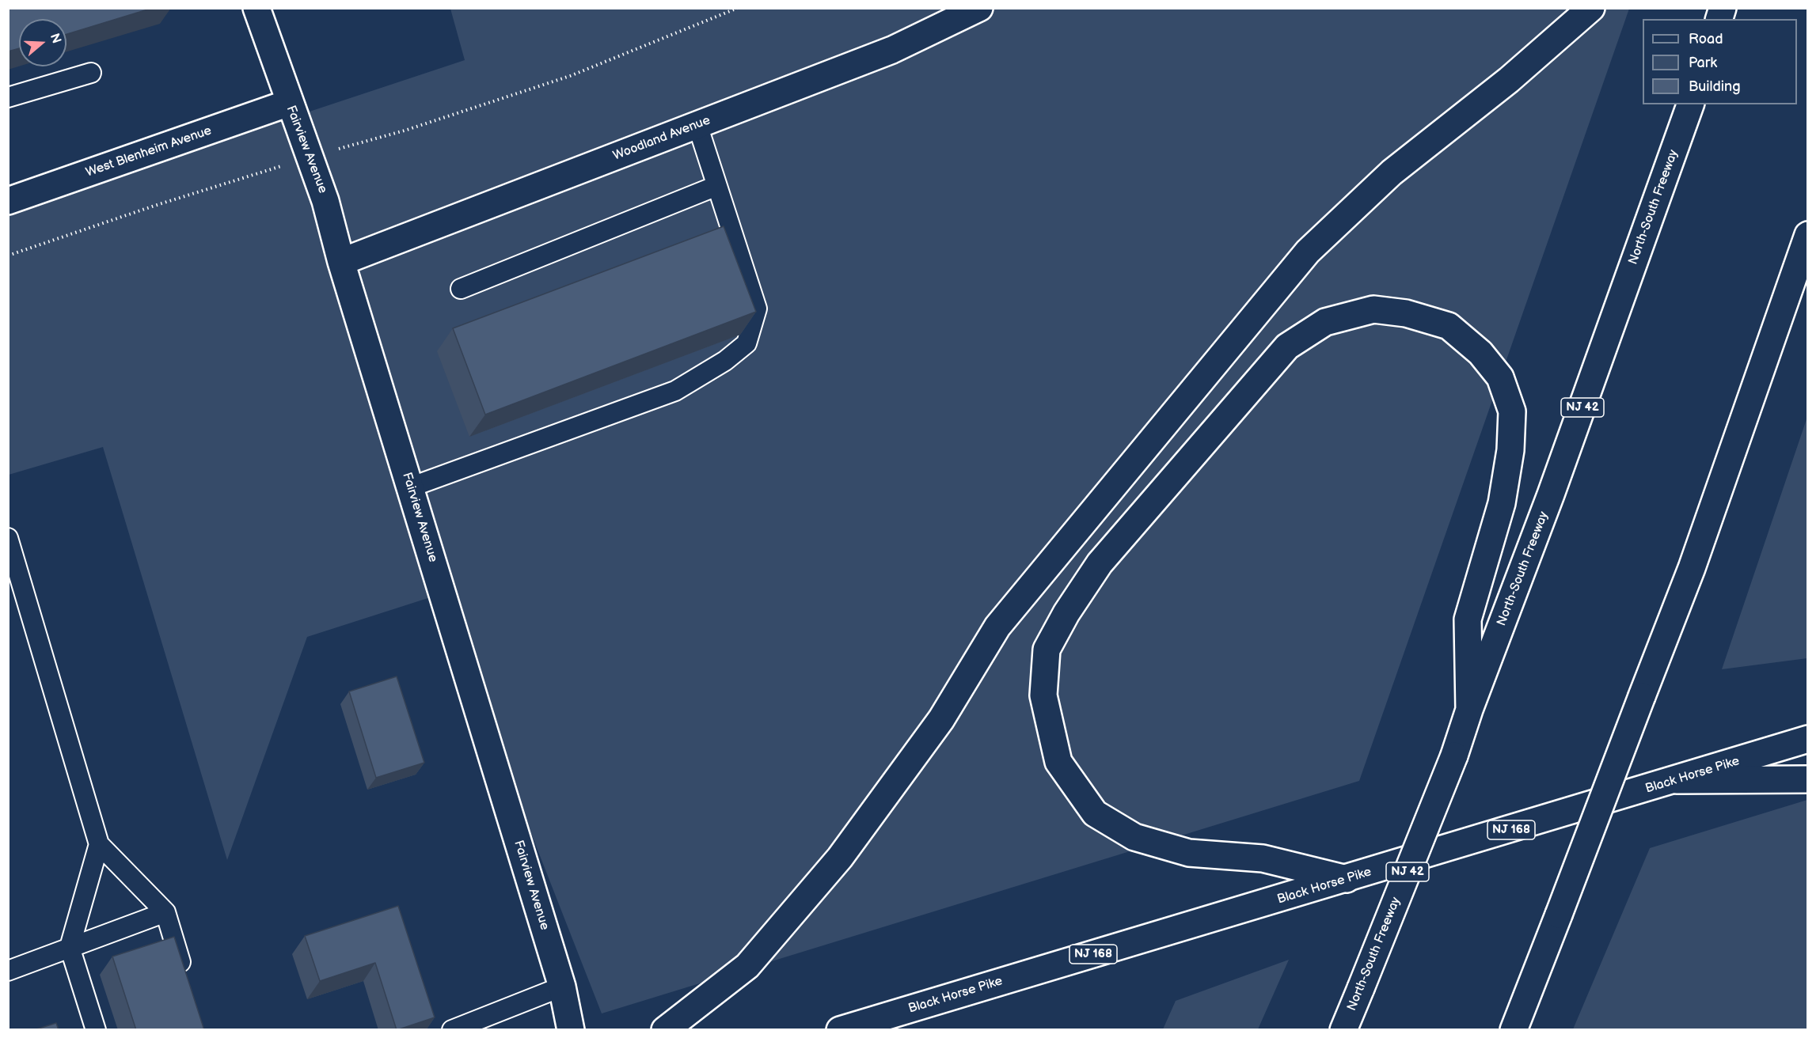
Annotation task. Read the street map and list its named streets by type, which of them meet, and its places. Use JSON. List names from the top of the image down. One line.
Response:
{"streets":{"main road":["Woodland Avenue","Fairview Avenue","West Blenheim Avenue","North-South Freeway","NJ 42","Black Horse Pike","NJ 168"]},"crossings":[["Woodland Avenue","Fairview Avenue"],["Fairview Avenue","West Blenheim Avenue"]],"legend":["Road","Park","Building"],"north":"right"}
